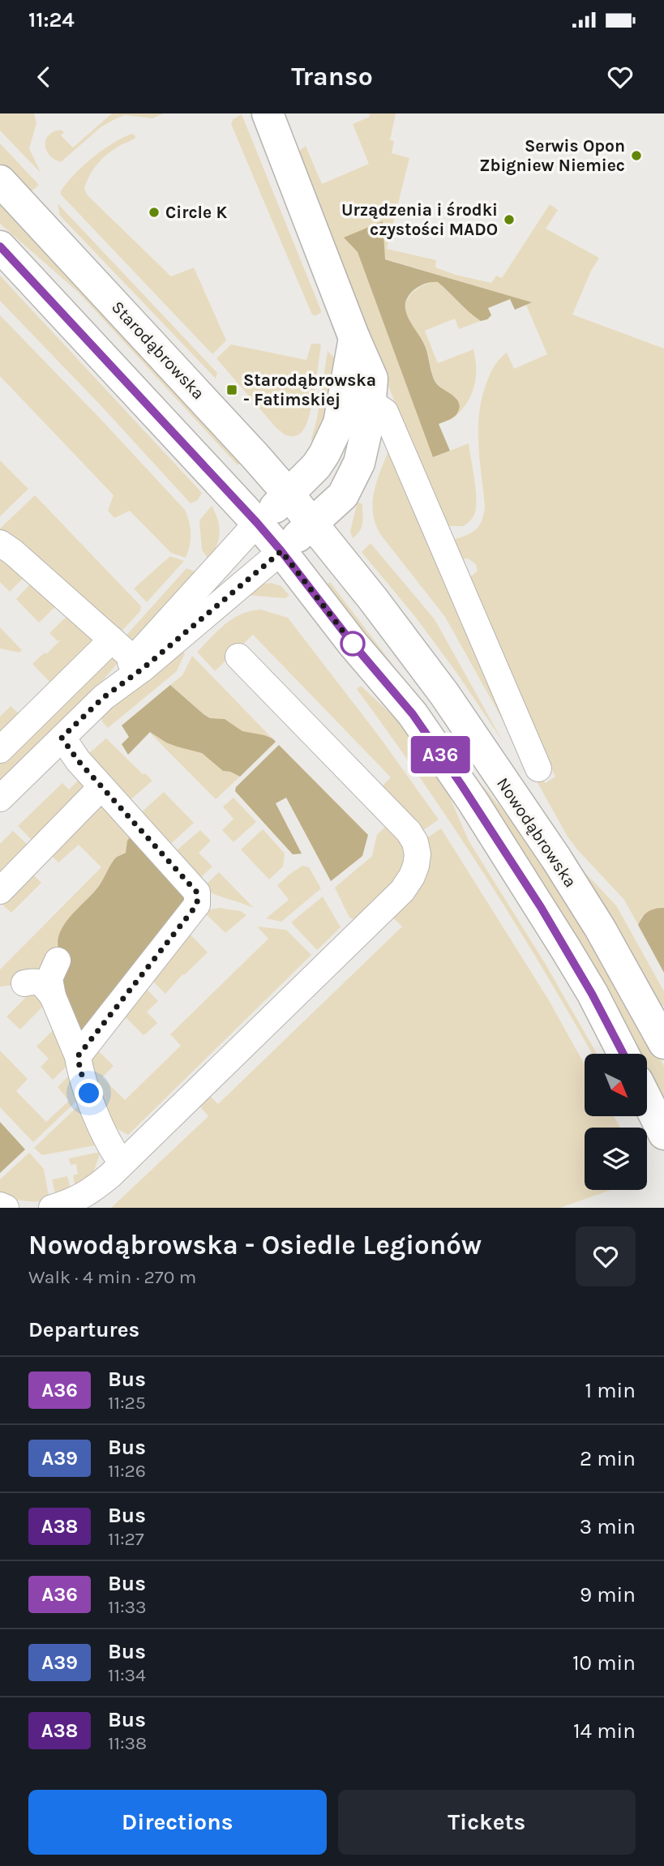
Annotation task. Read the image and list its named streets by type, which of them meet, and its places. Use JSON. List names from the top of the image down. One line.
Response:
{"streets":{"street":["Starodąbrowska","Nowodąbrowska"]},"crossings":[["Starodąbrowska","Nowodąbrowska"]],"places":{"other":["Serwis Opon Zbigniew Niemiec","Circle K","Urządzenia i środki czystości MADO"],"transit":["Starodąbrowska - Fatimskiej"]},"lines":["bus line A36"],"north":"bottom right","page":{"status":"11:24","header":"Transo","on_map":"A36","heading":[["Nowodąbrowska - Osiedle Legionów","Walk · 4 min · 270 m"],"Departures"],"list":[{"mark":"A36","name":"Bus","note":"11:25","value":"1 min"},{"mark":"A39","name":"Bus","note":"11:26","value":"2 min"},{"mark":"A38","name":"Bus","note":"11:27","value":"3 min"},{"mark":"A36","name":"Bus","note":"11:33","value":"9 min"},{"mark":"A39","name":"Bus","note":"11:34","value":"10 min"},{"mark":"A38","name":"Bus","note":"11:38","value":"14 min"}],"buttons":["Directions","Tickets"]}}
